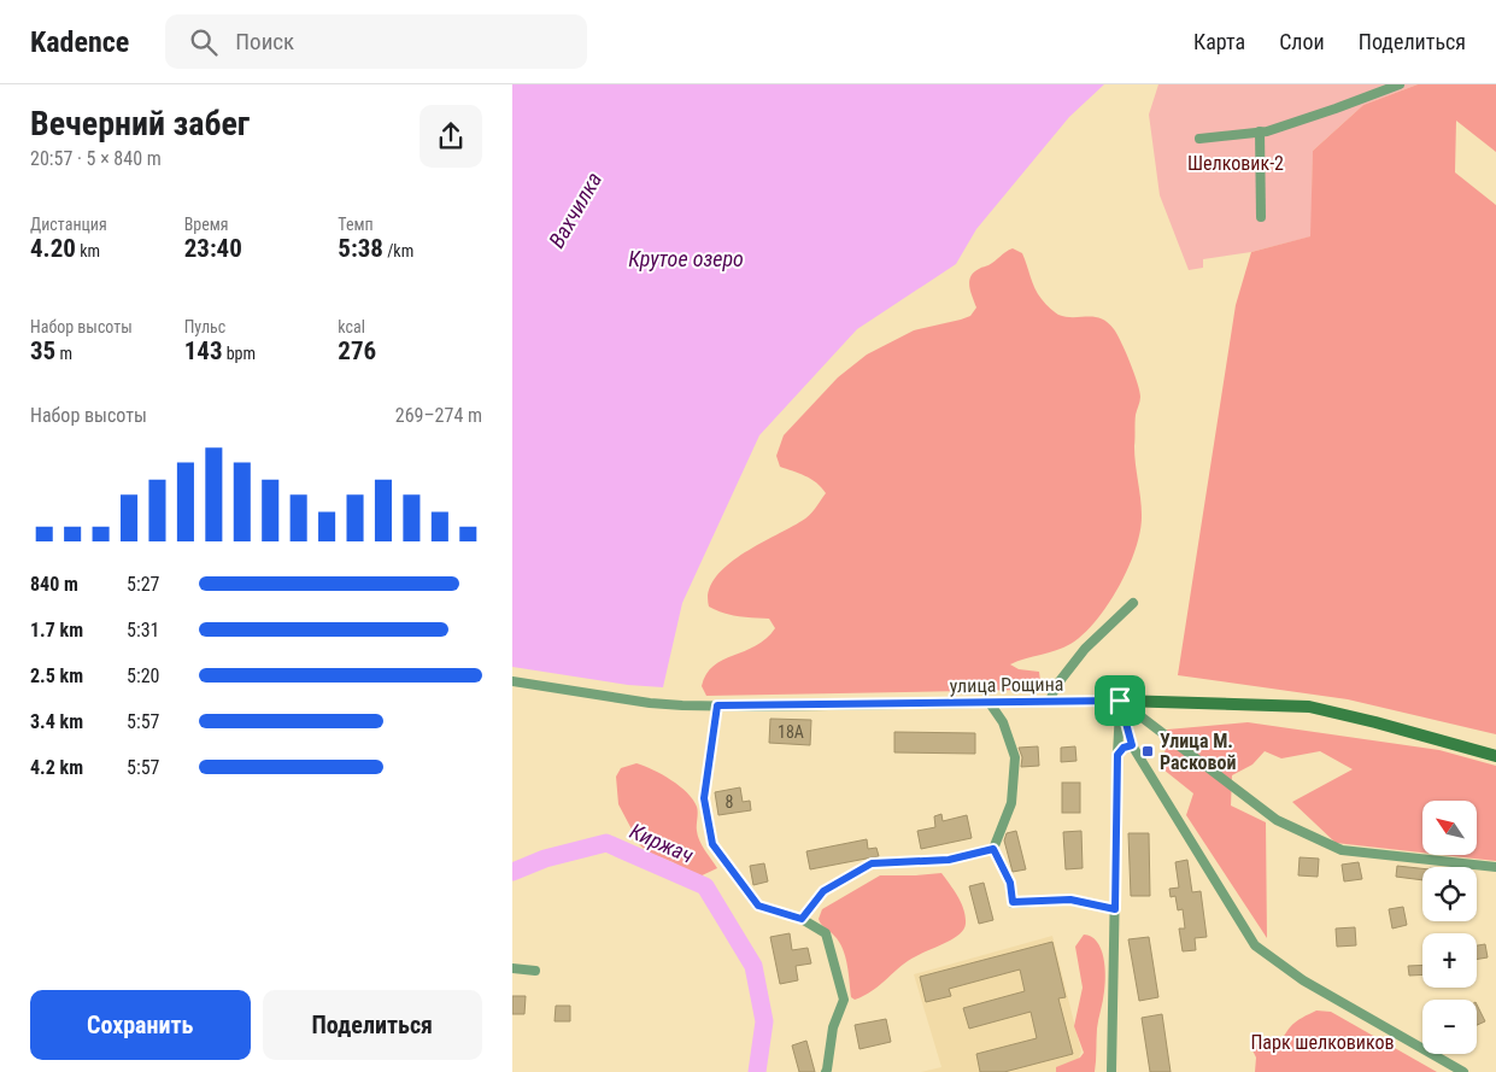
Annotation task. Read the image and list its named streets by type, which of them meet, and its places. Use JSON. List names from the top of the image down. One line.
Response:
{"streets":{"street":["улица Рощина"]},"water":["Вахчилка","Крутое озеро","Киржач"],"parks":["Шелковик-2","Парк шелковиков"],"places":{"transit":["Улица М. Расковой"]},"house_numbers":["18А","8"],"north":"top left","page":{"header":"Kadence","search":"Поиск","nav":["Карта","Слои","Поделиться"],"heading":["Вечерний забег","20:57 · 5 × 840 m"],"stats":[["Дистанция","4.20 km"],["Время","23:40"],["Темп","5:38 /km"],["Набор высоты","35 m"],["Пульс","143 bpm"],["kcal","276"]],"chart":["Набор высоты","269–274 m"],"list":[{"name":"840 m","note":"5:27"},{"name":"1.7 km","note":"5:31"},{"name":"2.5 km","note":"5:20"},{"name":"3.4 km","note":"5:57"},{"name":"4.2 km","note":"5:57"}],"map_buttons":["+","−"],"buttons":["Сохранить","Поделиться"]}}
